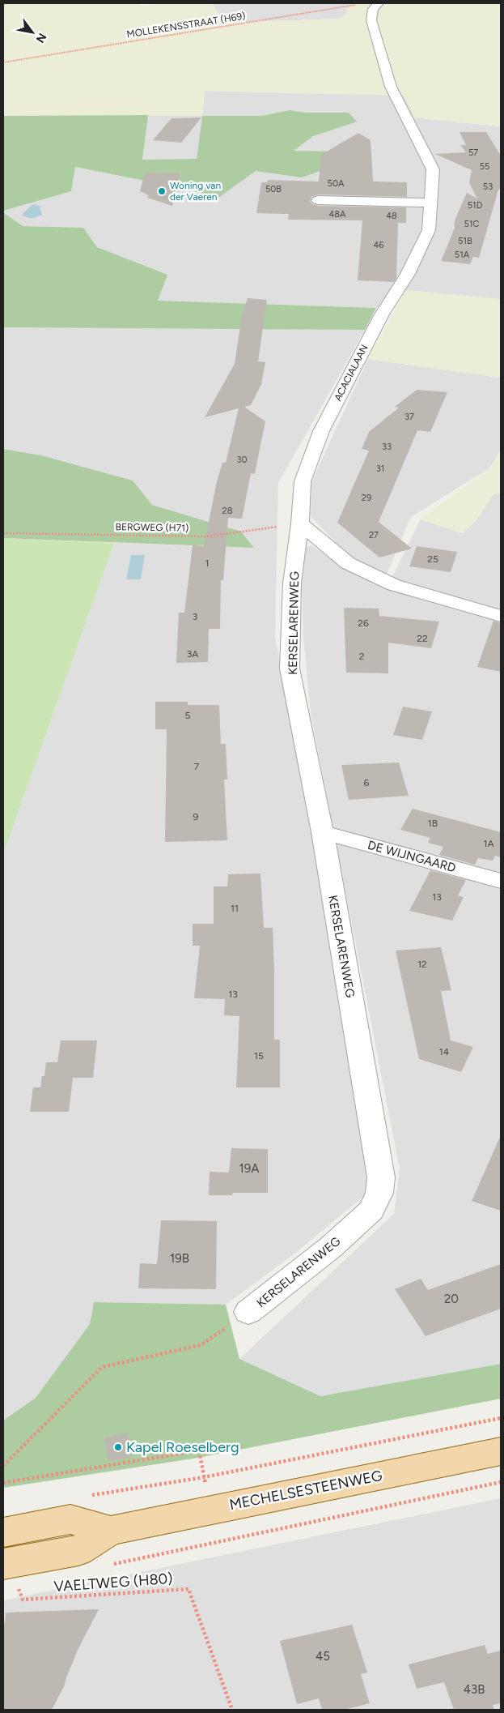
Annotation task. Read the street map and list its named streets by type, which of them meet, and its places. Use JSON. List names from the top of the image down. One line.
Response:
{"streets":{"main road":["MECHELSESTEENWEG"],"street":["ACACIALAAN","KERSELARENWEG","DE WIJNGAARD"],"path":["MOLLEKENSSTRAAT (H69)","BERGWEG (H71)","VAELTWEG (H80)"]},"crossings":[["ACACIALAAN","BERGWEG (H71)"],["ACACIALAAN","KERSELARENWEG"],["BERGWEG (H71)","KERSELARENWEG"],["KERSELARENWEG","DE WIJNGAARD"],["MECHELSESTEENWEG","VAELTWEG (H80)"]],"places":["Woning van der Vaeren","Kapel Roeselberg"],"house_numbers":["57","55","50A","53","50B","51D","48A","48","51C","51B","46","51A","37","33","30","31","29","28","27","25","1","3","26","22","3A","2","5","7","6","9","1B","1A","13","11","12","13","14","15","19A","19B","20","45","43B"],"north":"bottom right"}
